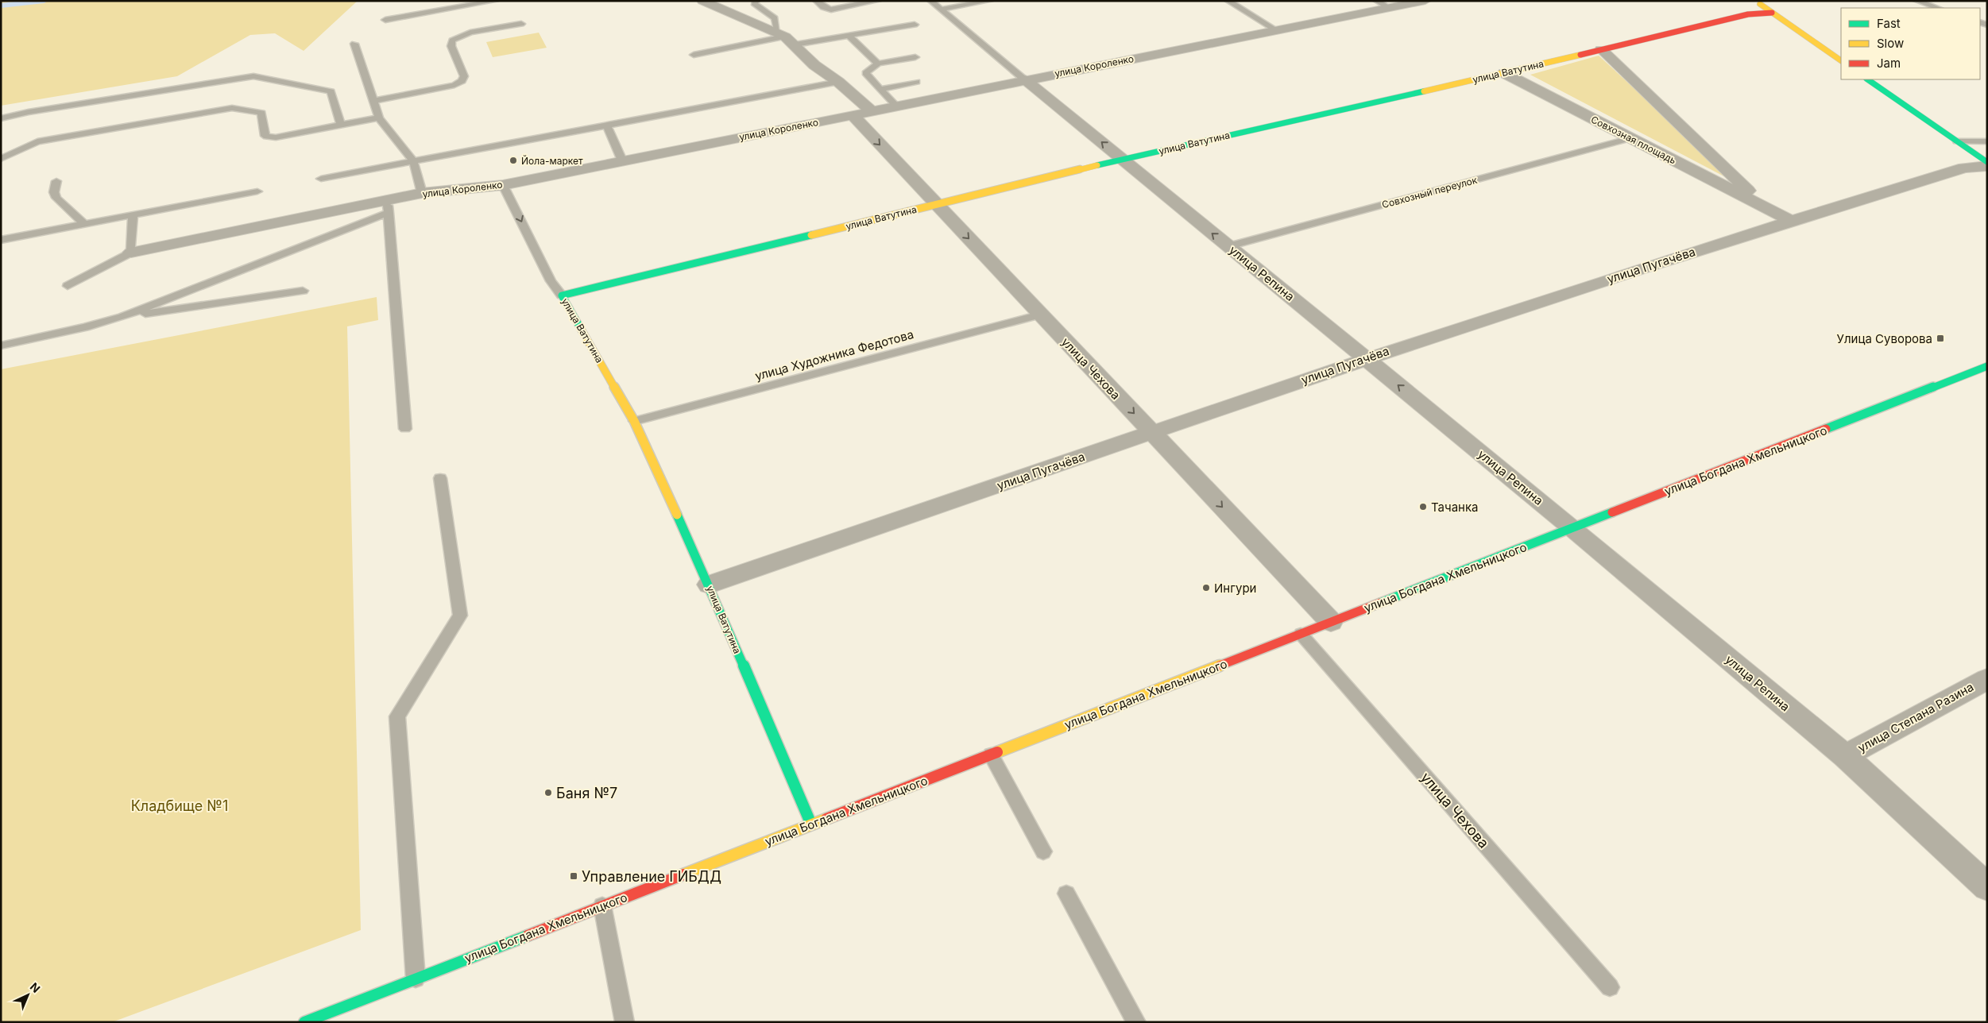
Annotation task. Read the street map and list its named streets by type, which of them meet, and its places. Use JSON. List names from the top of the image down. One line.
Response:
{"streets":{"street":["улица Короленко","улица Ватутина","Совхозная площадь","улица Пугачёва","улица Репина","улица Чехова","улица Богдана Хмельницкого","улица Степана Разина"],"lane":["Совхозный переулок","улица Художника Федотова"]},"crossings":[["улица Короленко","улица Репина"],["улица Короленко","улица Чехова"],["улица Ватутина","Совхозная площадь"],["улица Ватутина","улица Пугачёва"],["улица Ватутина","улица Репина"],["улица Ватутина","улица Художника Федотова"],["улица Ватутина","улица Чехова"],["улица Ватутина","улица Богдана Хмельницкого"],["Совхозная площадь","Совхозный переулок"],["Совхозная площадь","улица Пугачёва"],["Совхозный переулок","улица Репина"],["улица Пугачёва","улица Репина"],["улица Пугачёва","улица Чехова"],["улица Репина","улица Богдана Хмельницкого"],["улица Репина","улица Степана Разина"],["улица Художника Федотова","улица Чехова"],["улица Чехова","улица Богдана Хмельницкого"]],"one_way":["улица Репина","улица Чехова"],"parks":["Кладбище №1"],"places":{"other":["Йола-маркет","Тачанка","Ингури","Баня №7"],"transit":["Улица Суворова","Управление ГИБДД"]},"legend":["Fast","Slow","Jam"],"north":"top right"}
